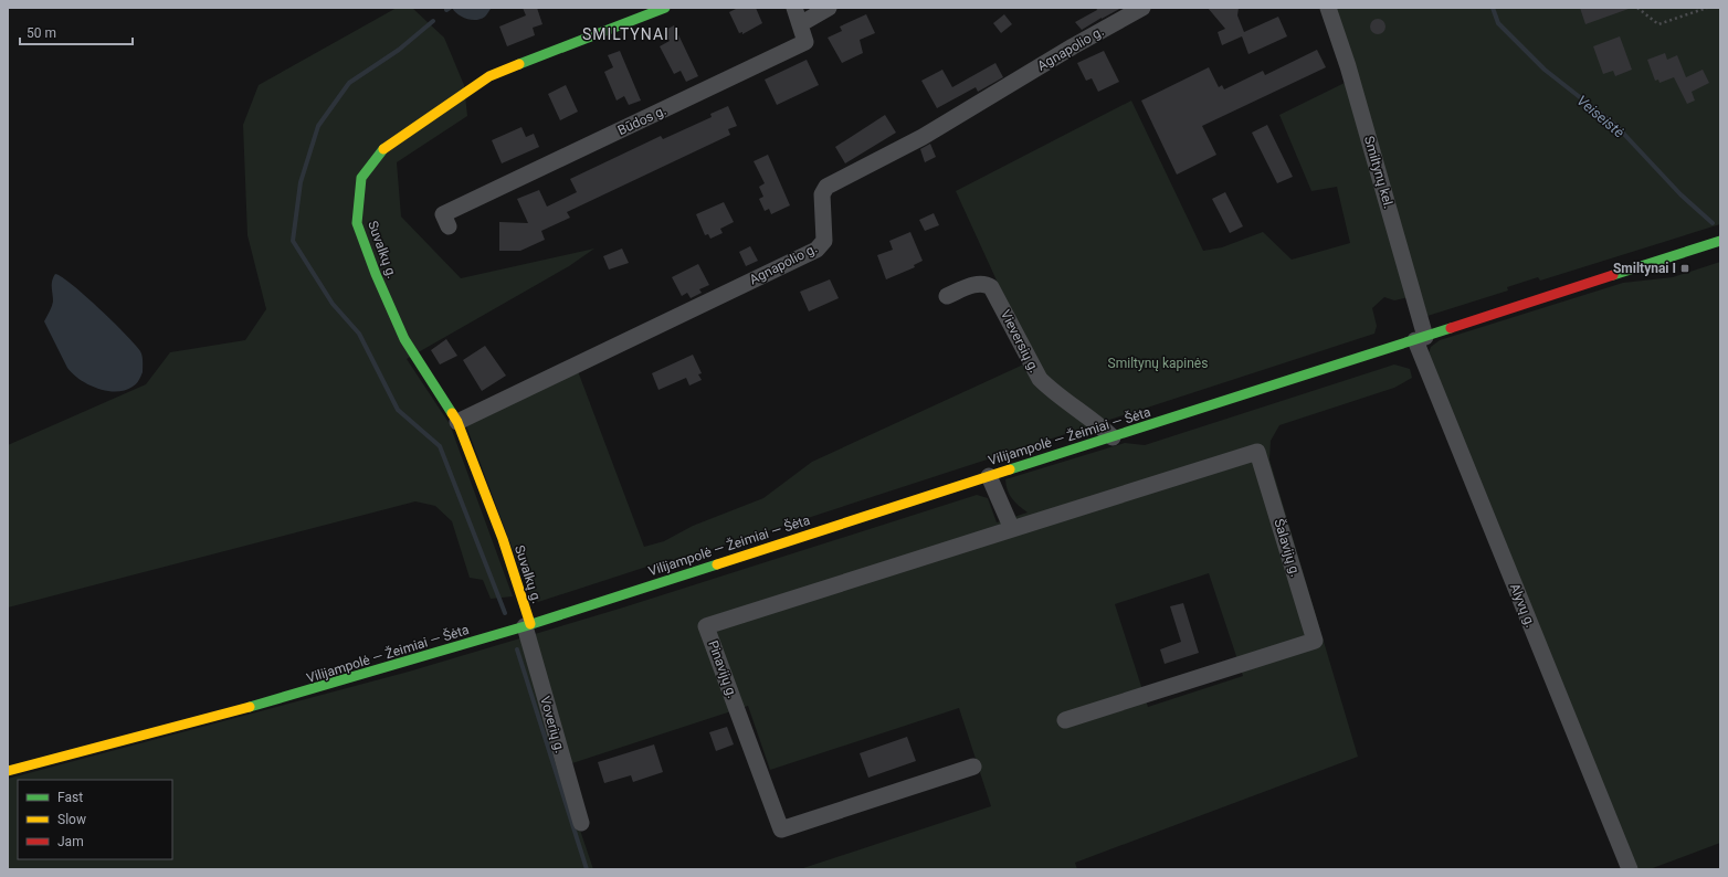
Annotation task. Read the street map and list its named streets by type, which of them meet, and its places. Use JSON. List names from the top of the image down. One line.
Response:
{"streets":{"main road":["Suvalkų g.","Vilijampolė — Žeimiai — Šėta"],"street":["Agnapolio g.","Būdos g.","Smiltynų kel.","Vieversių g.","Šalavijų g.","Alyvų g.","Pinavijų g.","Voverių g."]},"crossings":[["Agnapolio g.","Suvalkų g."],["Smiltynų kel.","Vilijampolė — Žeimiai — Šėta"],["Smiltynų kel.","Alyvų g."],["Suvalkų g.","Vilijampolė — Žeimiai — Šėta"],["Suvalkų g.","Voverių g."],["Vieversių g.","Vilijampolė — Žeimiai — Šėta"],["Vilijampolė — Žeimiai — Šėta","Alyvų g."],["Vilijampolė — Žeimiai — Šėta","Voverių g."],["Šalavijų g.","Pinavijų g."]],"districts":["SMILTYNAI I"],"water":["Veiseistė"],"parks":["Smiltynų kapinės"],"places":{"transit":["Smiltynai I"]},"legend":["Fast","Slow","Jam"],"scale_bar":"50 m"}
